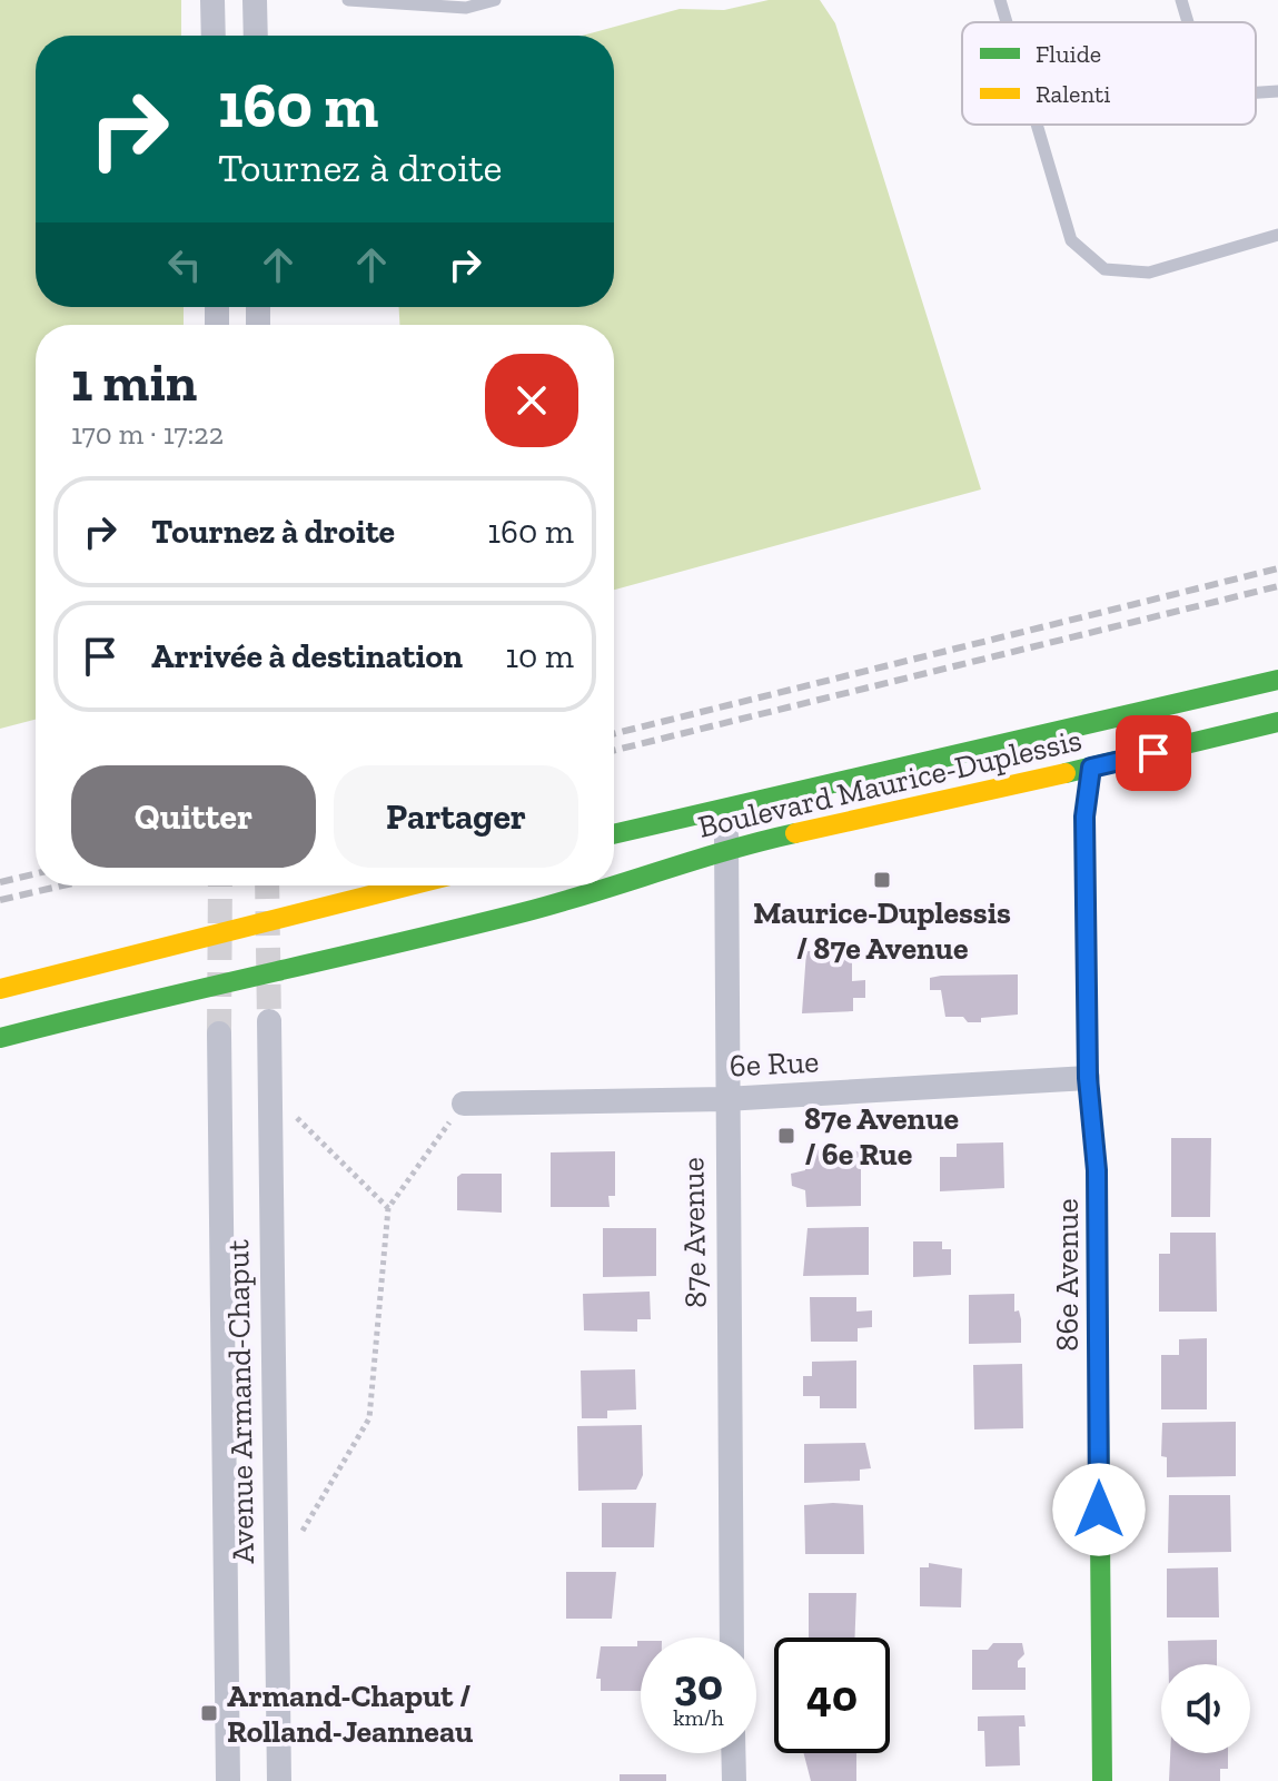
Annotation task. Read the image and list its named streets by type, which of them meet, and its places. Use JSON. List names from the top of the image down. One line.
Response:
{"streets":{"street":["Boulevard Maurice-Duplessis","6e Rue","87e Avenue","86e Avenue","Avenue Armand-Chaput"]},"crossings":[["Boulevard Maurice-Duplessis","87e Avenue"],["Boulevard Maurice-Duplessis","86e Avenue"],["6e Rue","87e Avenue"],["6e Rue","86e Avenue"]],"places":{"transit":["Maurice-Duplessis / 87e Avenue","87e Avenue / 6e Rue","Armand-Chaput / Rolland-Jeanneau"]},"legend":["Fluide","Ralenti"],"page":{"turn":["160 m","Tournez à droite"],"heading":["1 min","170 m · 17:22"],"list":[{"name":"Tournez à droite","value":"160 m"},{"name":"Arrivée à destination","value":"10 m"}],"buttons":["Quitter","Partager"],"speed":"30 km/h","limit":"40"}}
